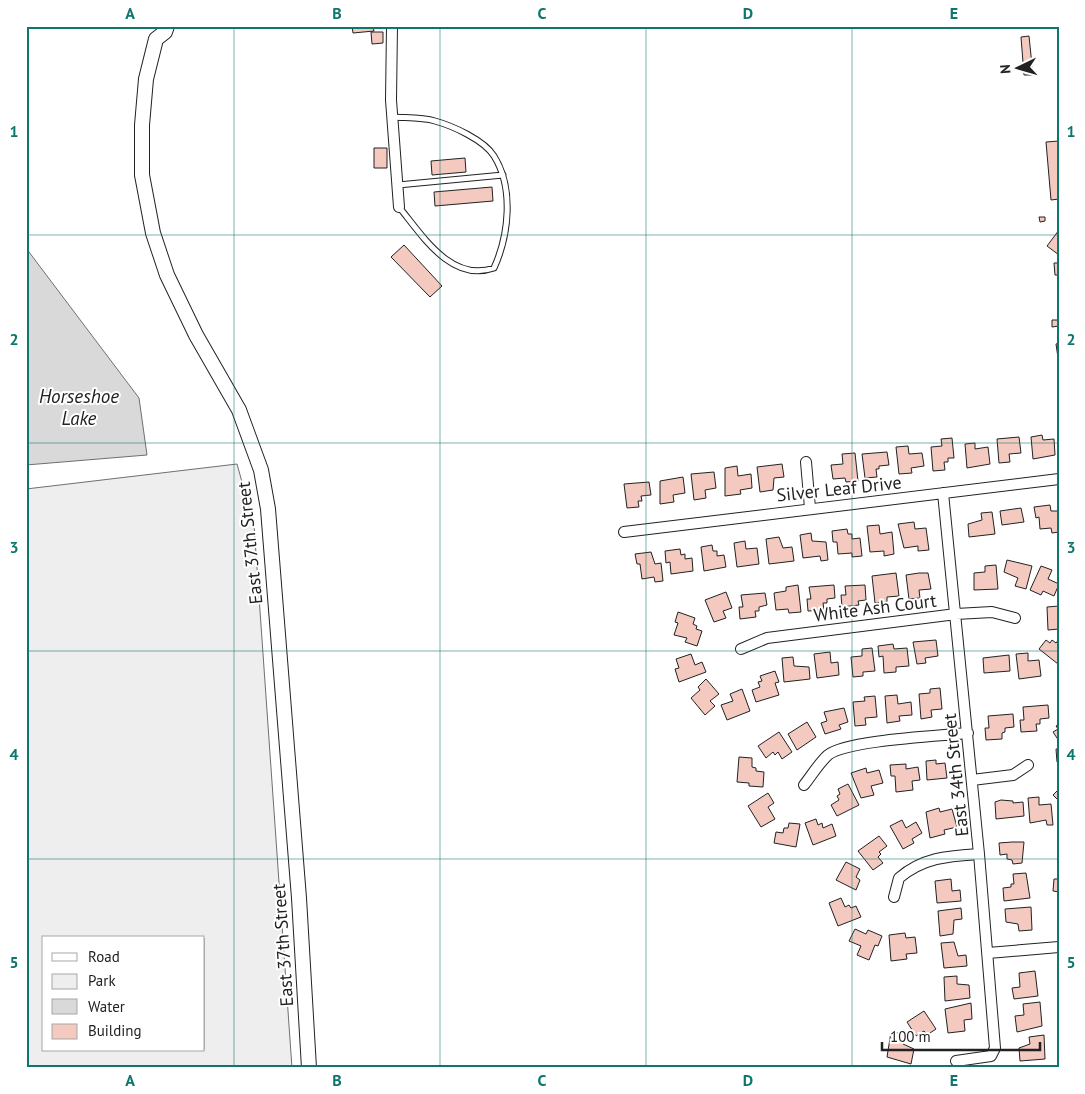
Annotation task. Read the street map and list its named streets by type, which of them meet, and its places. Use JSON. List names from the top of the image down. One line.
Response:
{"streets":{"main road":["East 37th Street"],"street":["Silver Leaf Drive","White Ash Court","East 34th Street"]},"crossings":[["Silver Leaf Drive","East 34th Street"],["White Ash Court","East 34th Street"]],"water":["Horseshoe Lake"],"legend":["Road","Park","Water","Building"],"scale_bar":"100 m","north":"left","grid":{"columns":["A","B","C","D","E"],"rows":["1","2","3","4","5"]}}
